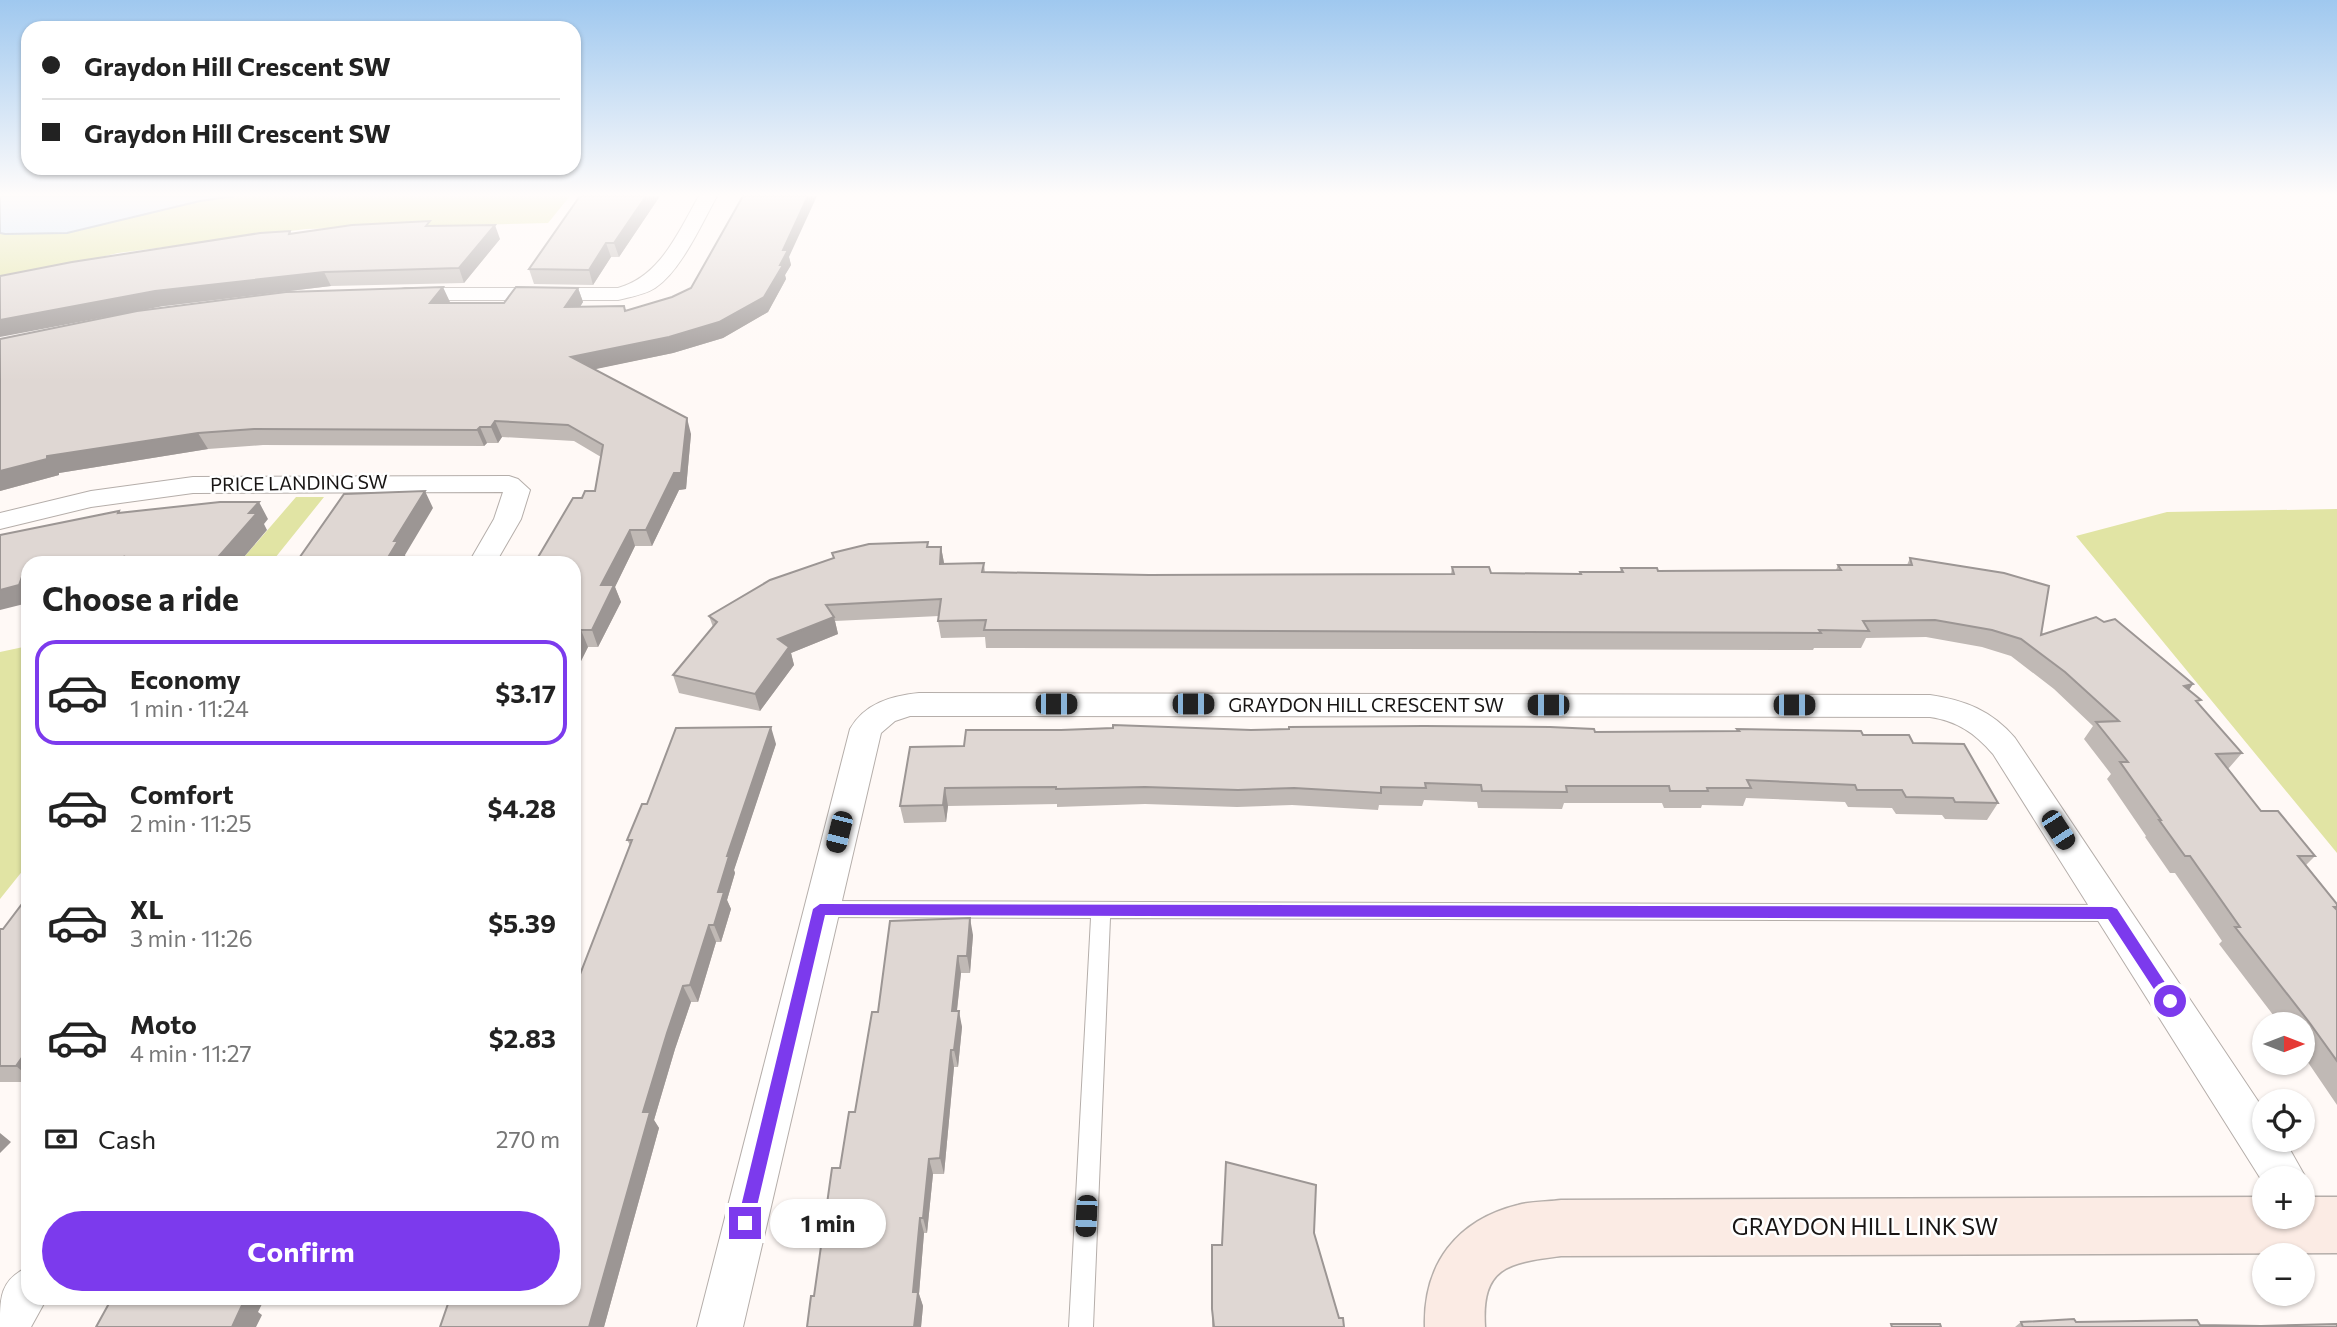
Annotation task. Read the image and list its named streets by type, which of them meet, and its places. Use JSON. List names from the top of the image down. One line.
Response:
{"streets":{"street":["PRICE LANDING SW","GRAYDON HILL CRESCENT SW","GRAYDON HILL LINK SW"]},"north":"right","page":{"banner":["Graydon Hill Crescent SW","Graydon Hill Crescent SW"],"heading":"Choose a ride","list":[{"name":"Economy","note":"1 min · 11:24","value":"$3.17"},{"name":"Comfort","note":"2 min · 11:25","value":"$4.28"},{"name":"XL","note":"3 min · 11:26","value":"$5.39"},{"name":"Moto","note":"4 min · 11:27","value":"$2.83"}],"map_buttons":["+","−"],"pay":["Cash","270 m"],"buttons":"Confirm","bubble":"1 min"}}
